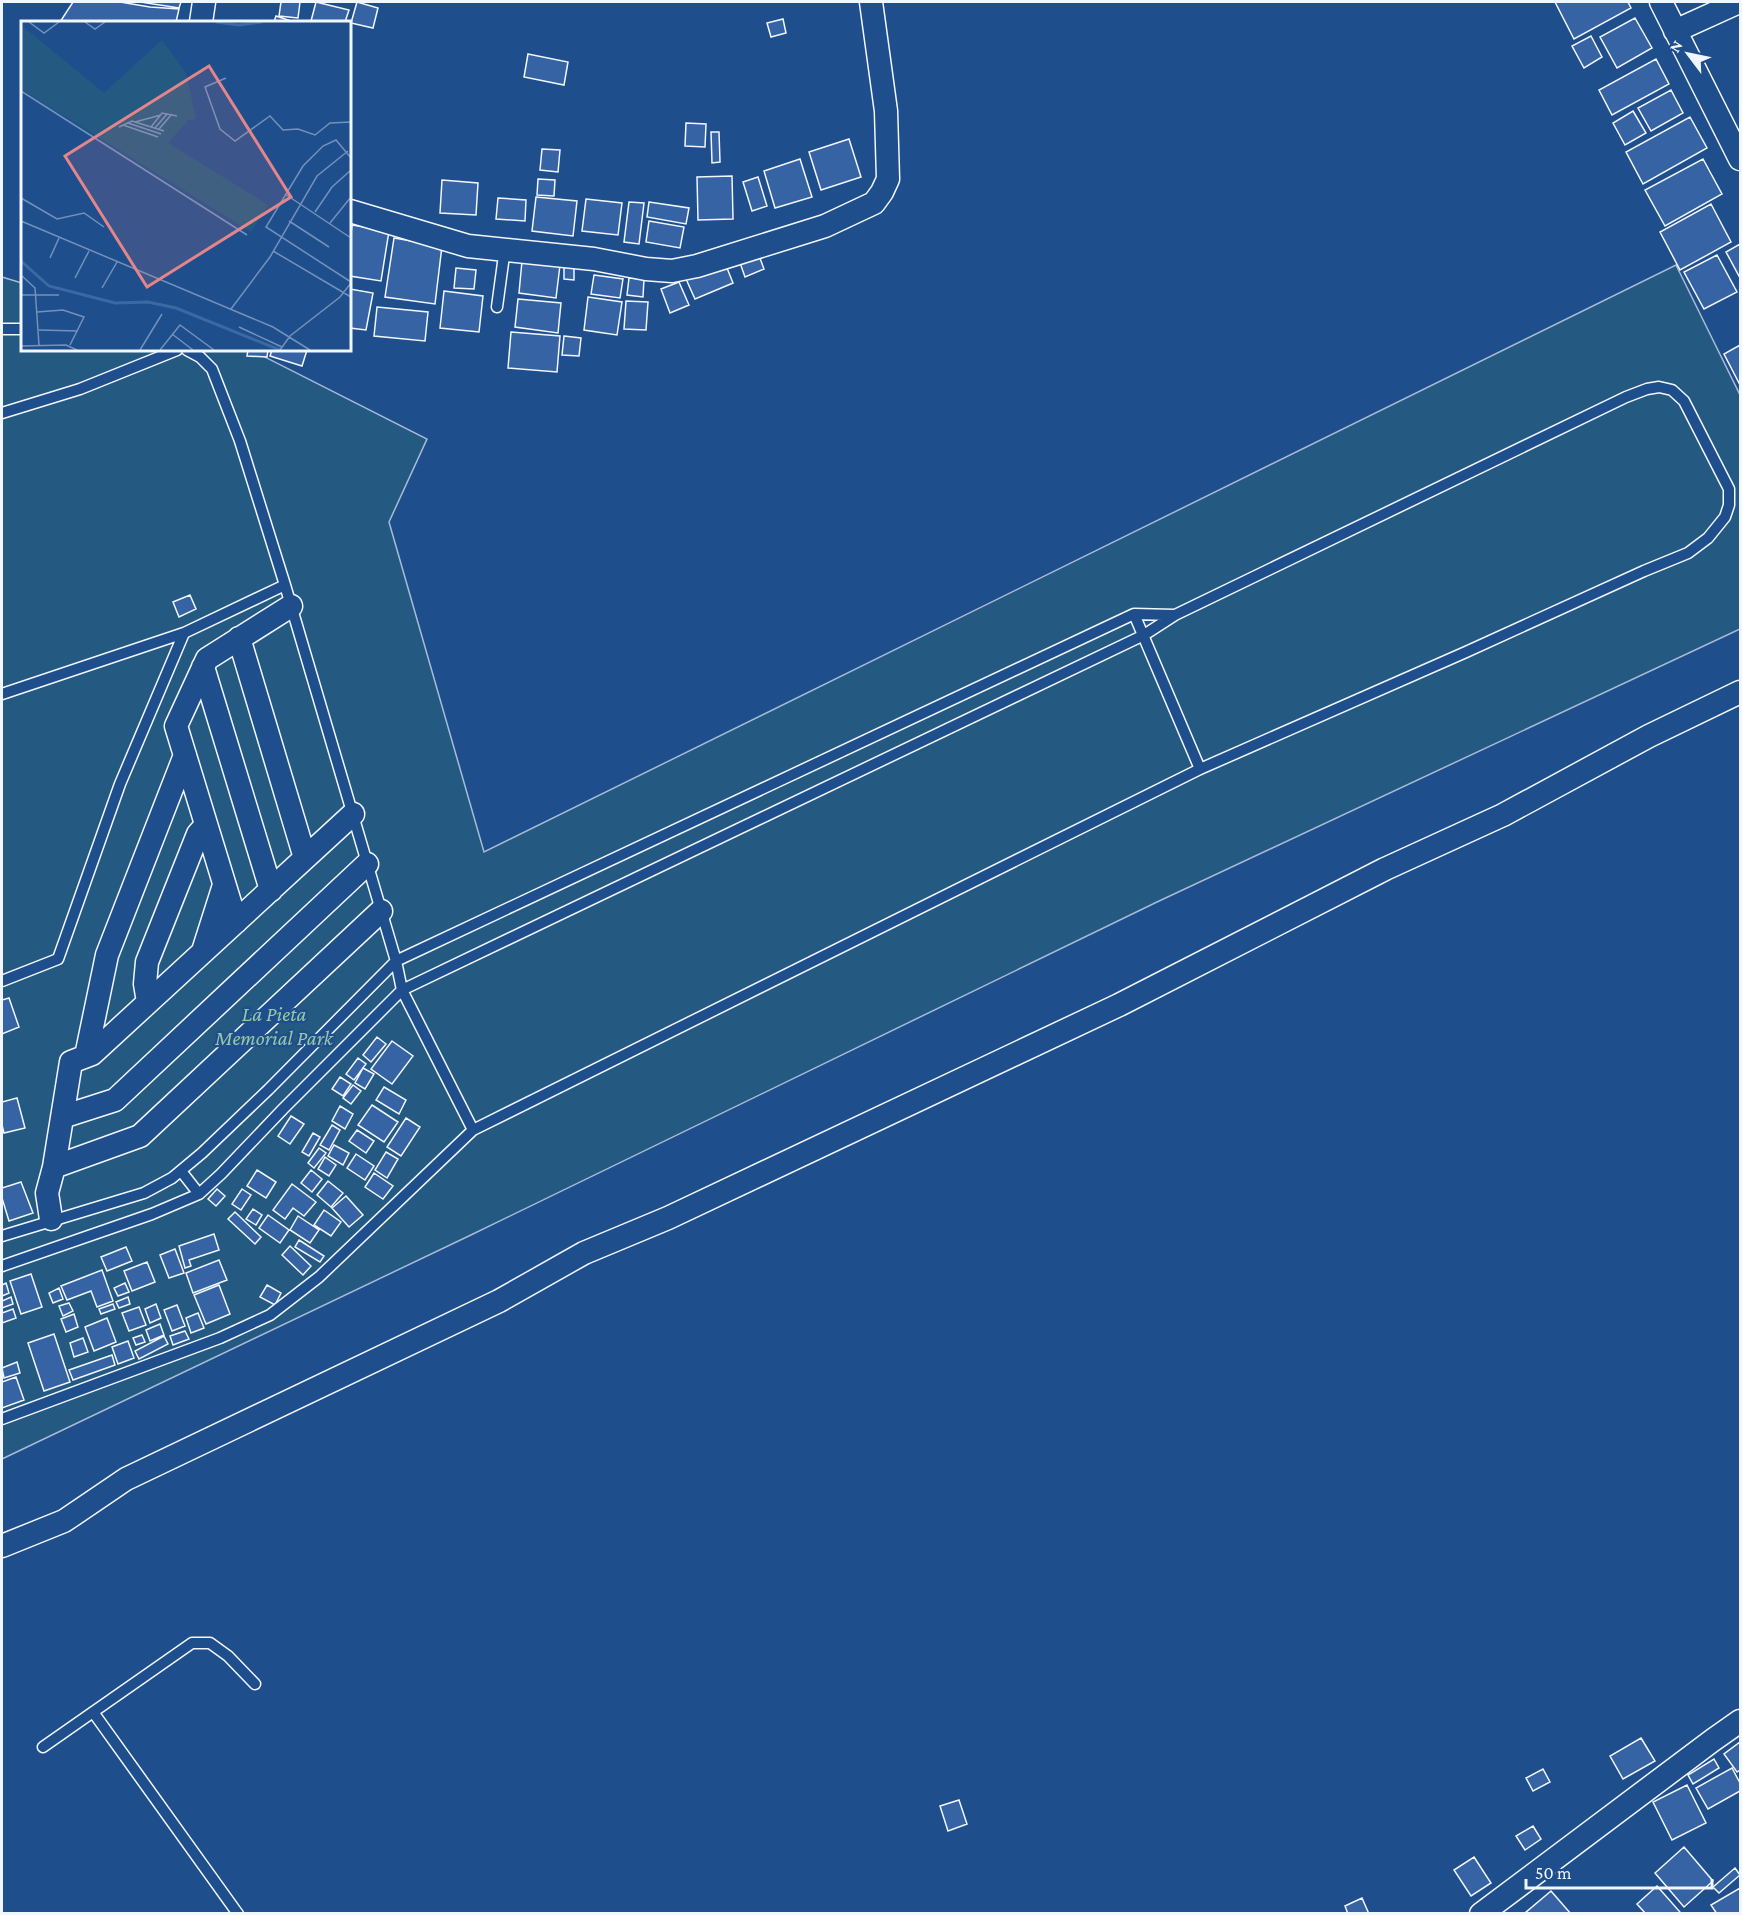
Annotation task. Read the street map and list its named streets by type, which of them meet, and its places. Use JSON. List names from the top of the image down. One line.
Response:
{"parks":["La Pieta Memorial Park"],"scale_bar":"50 m","north":"top left"}
